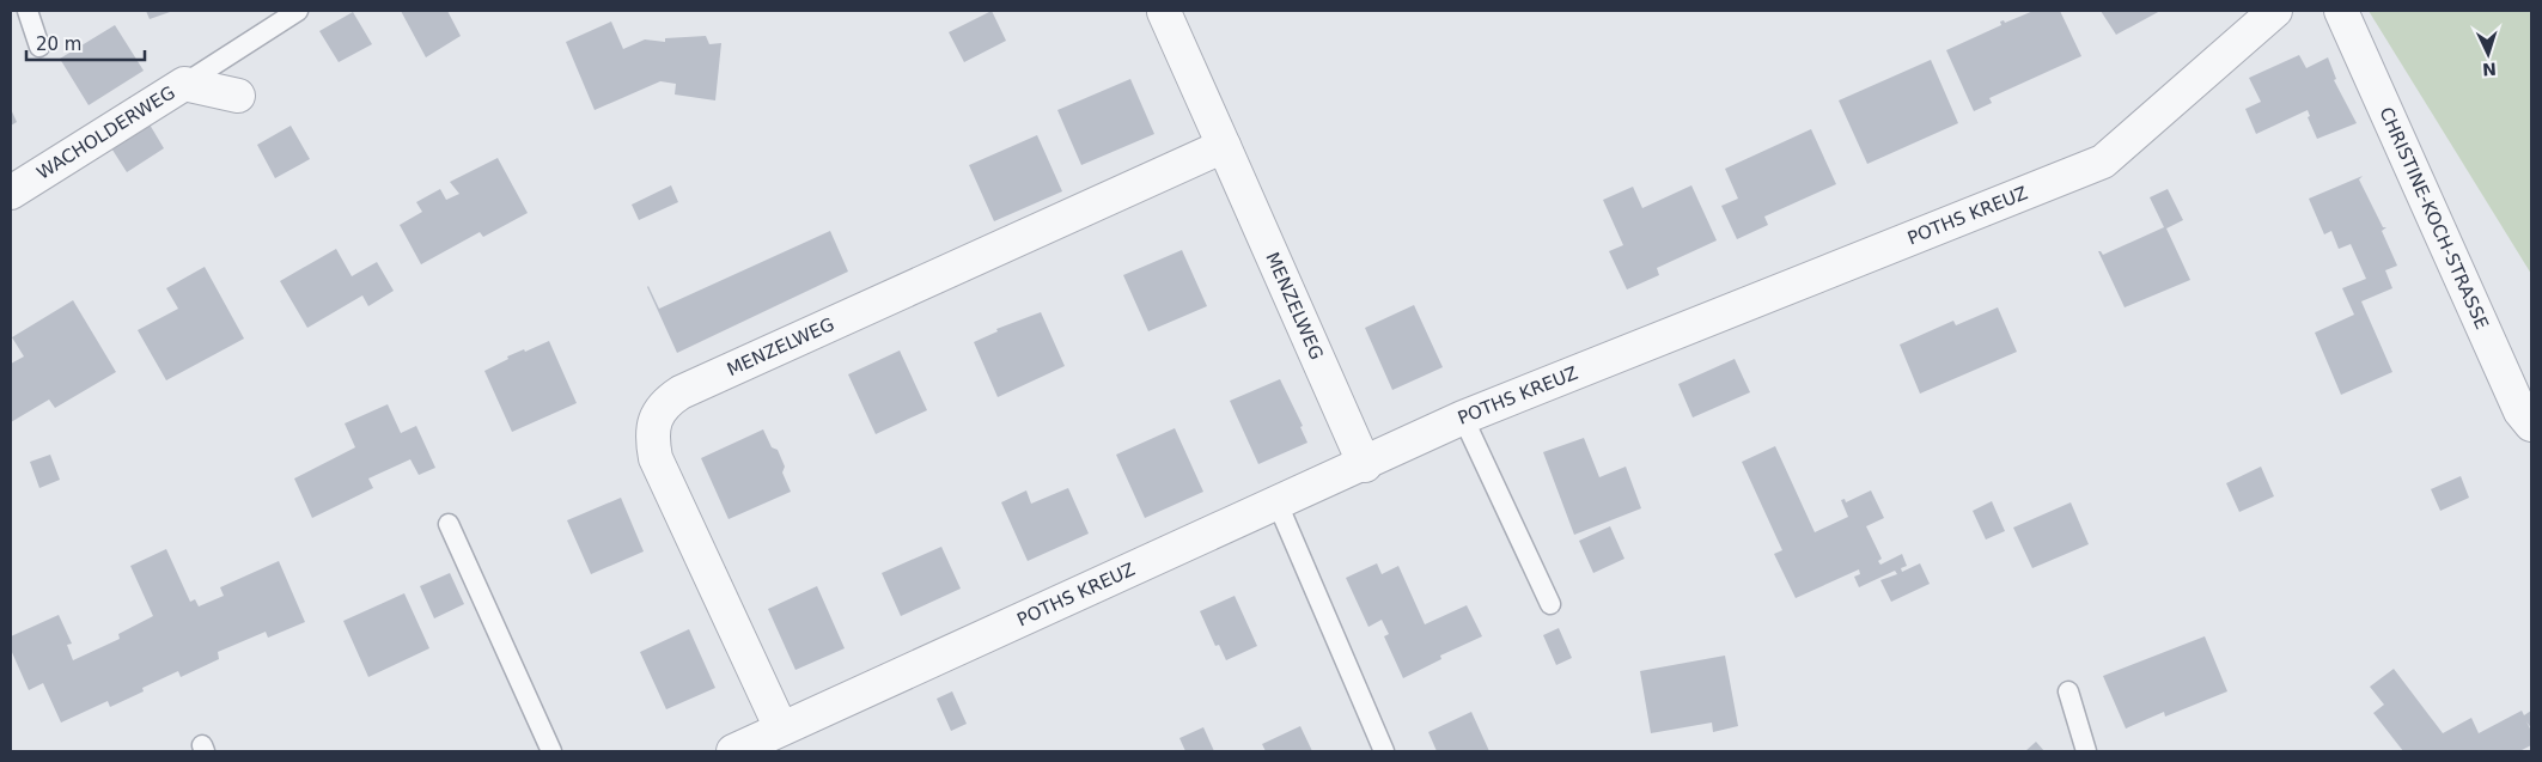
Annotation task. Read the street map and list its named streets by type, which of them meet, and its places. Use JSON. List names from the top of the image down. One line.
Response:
{"streets":{"street":["WACHOLDERWEG","POTHS KREUZ","CHRISTINE-KOCH-STRASSE","MENZELWEG"]},"crossings":[["POTHS KREUZ","MENZELWEG"]],"scale_bar":"20 m","north":"bottom"}
